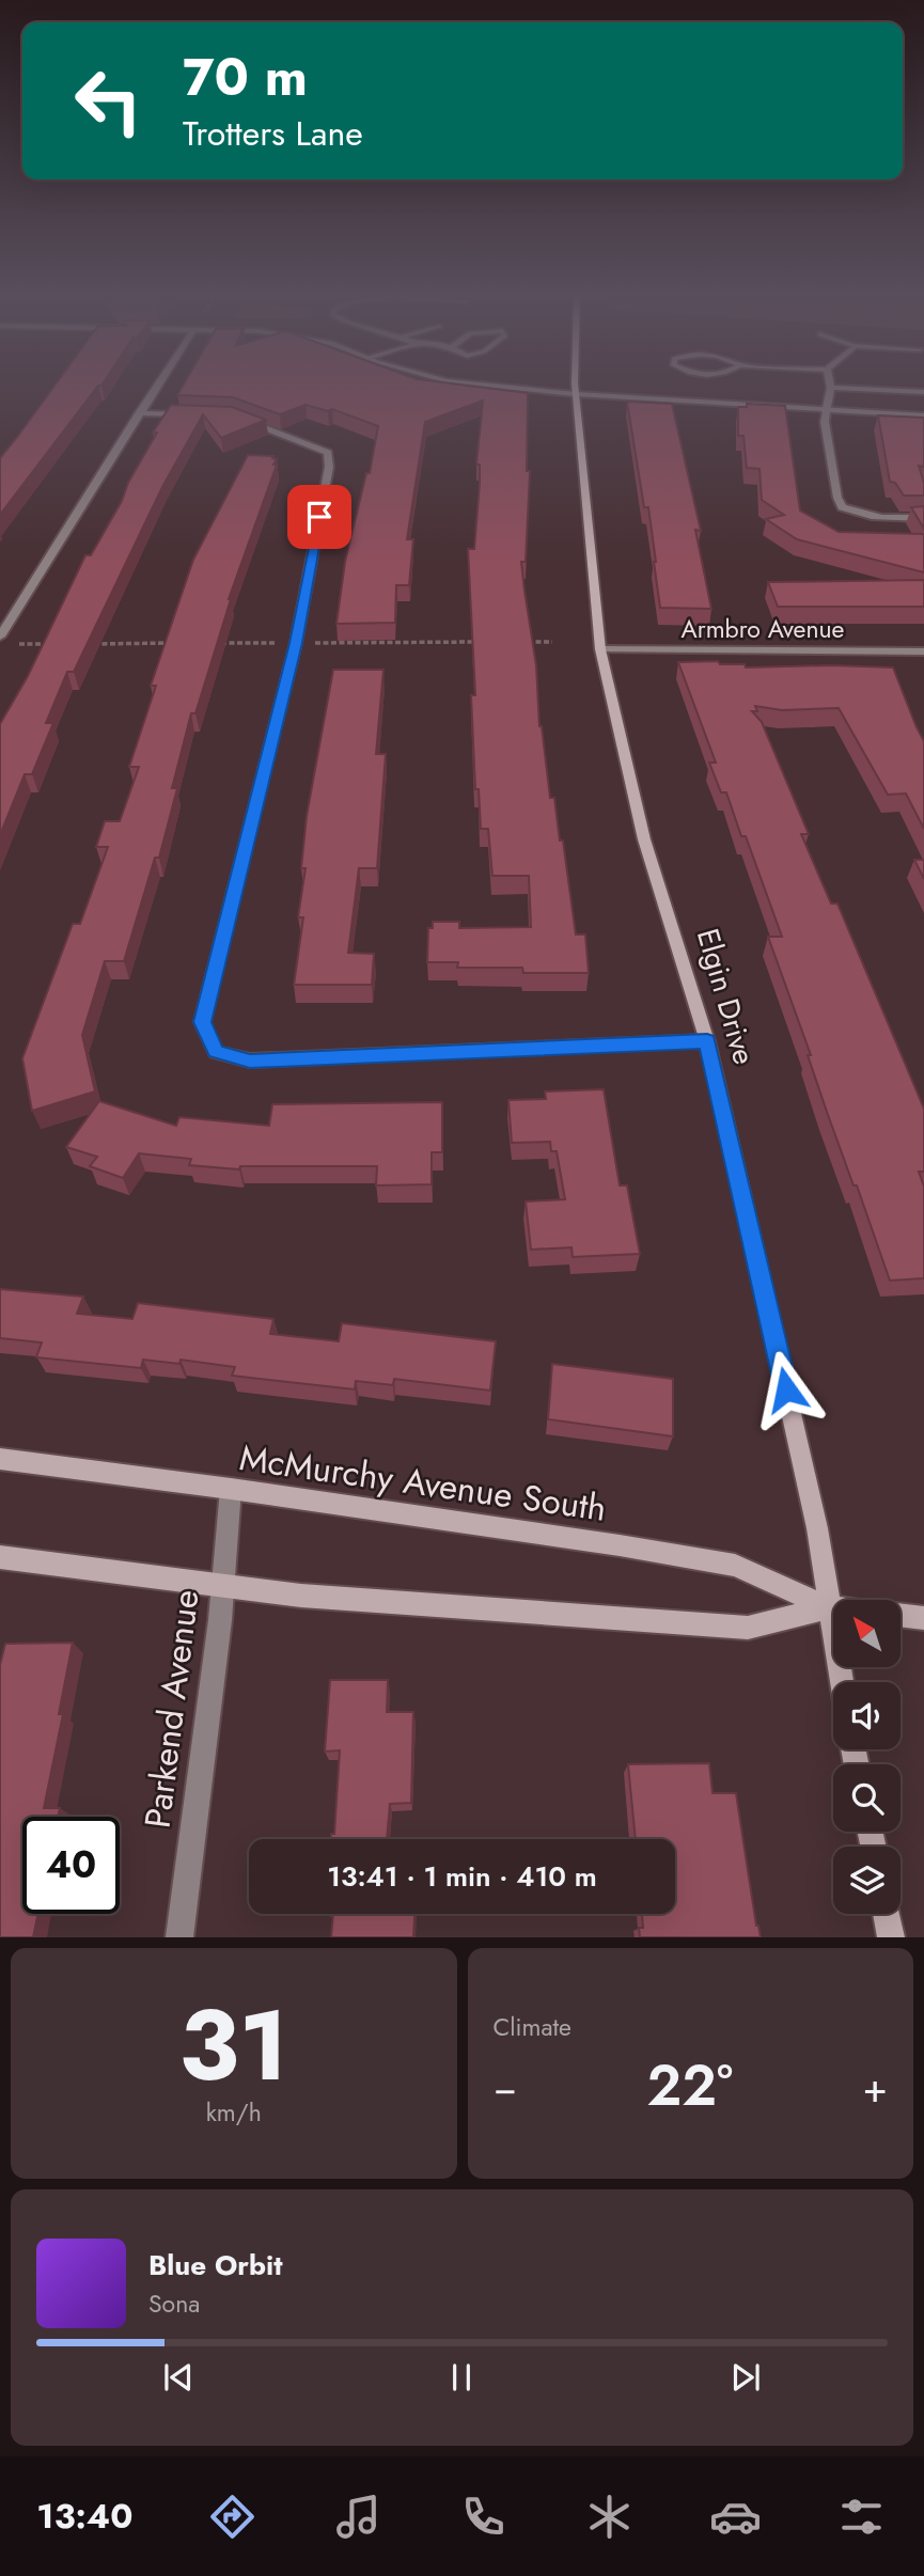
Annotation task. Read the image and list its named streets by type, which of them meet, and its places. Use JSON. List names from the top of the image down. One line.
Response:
{"streets":{"street":["Armbro Avenue","Elgin Drive","McMurchy Avenue South","Parkend Avenue"]},"crossings":[["Armbro Avenue","Elgin Drive"],["Elgin Drive","McMurchy Avenue South"],["McMurchy Avenue South","Parkend Avenue"]],"north":"top left","page":{"turn":["70 m","Trotters Lane"],"limit":"40","trip":"13:41 · 1 min · 410 m","tile":[["31","km/h"],"Climate"],"heat":["−","22°","+"],"song":["Blue Orbit","Sona"],"tabs":"13:40"}}
